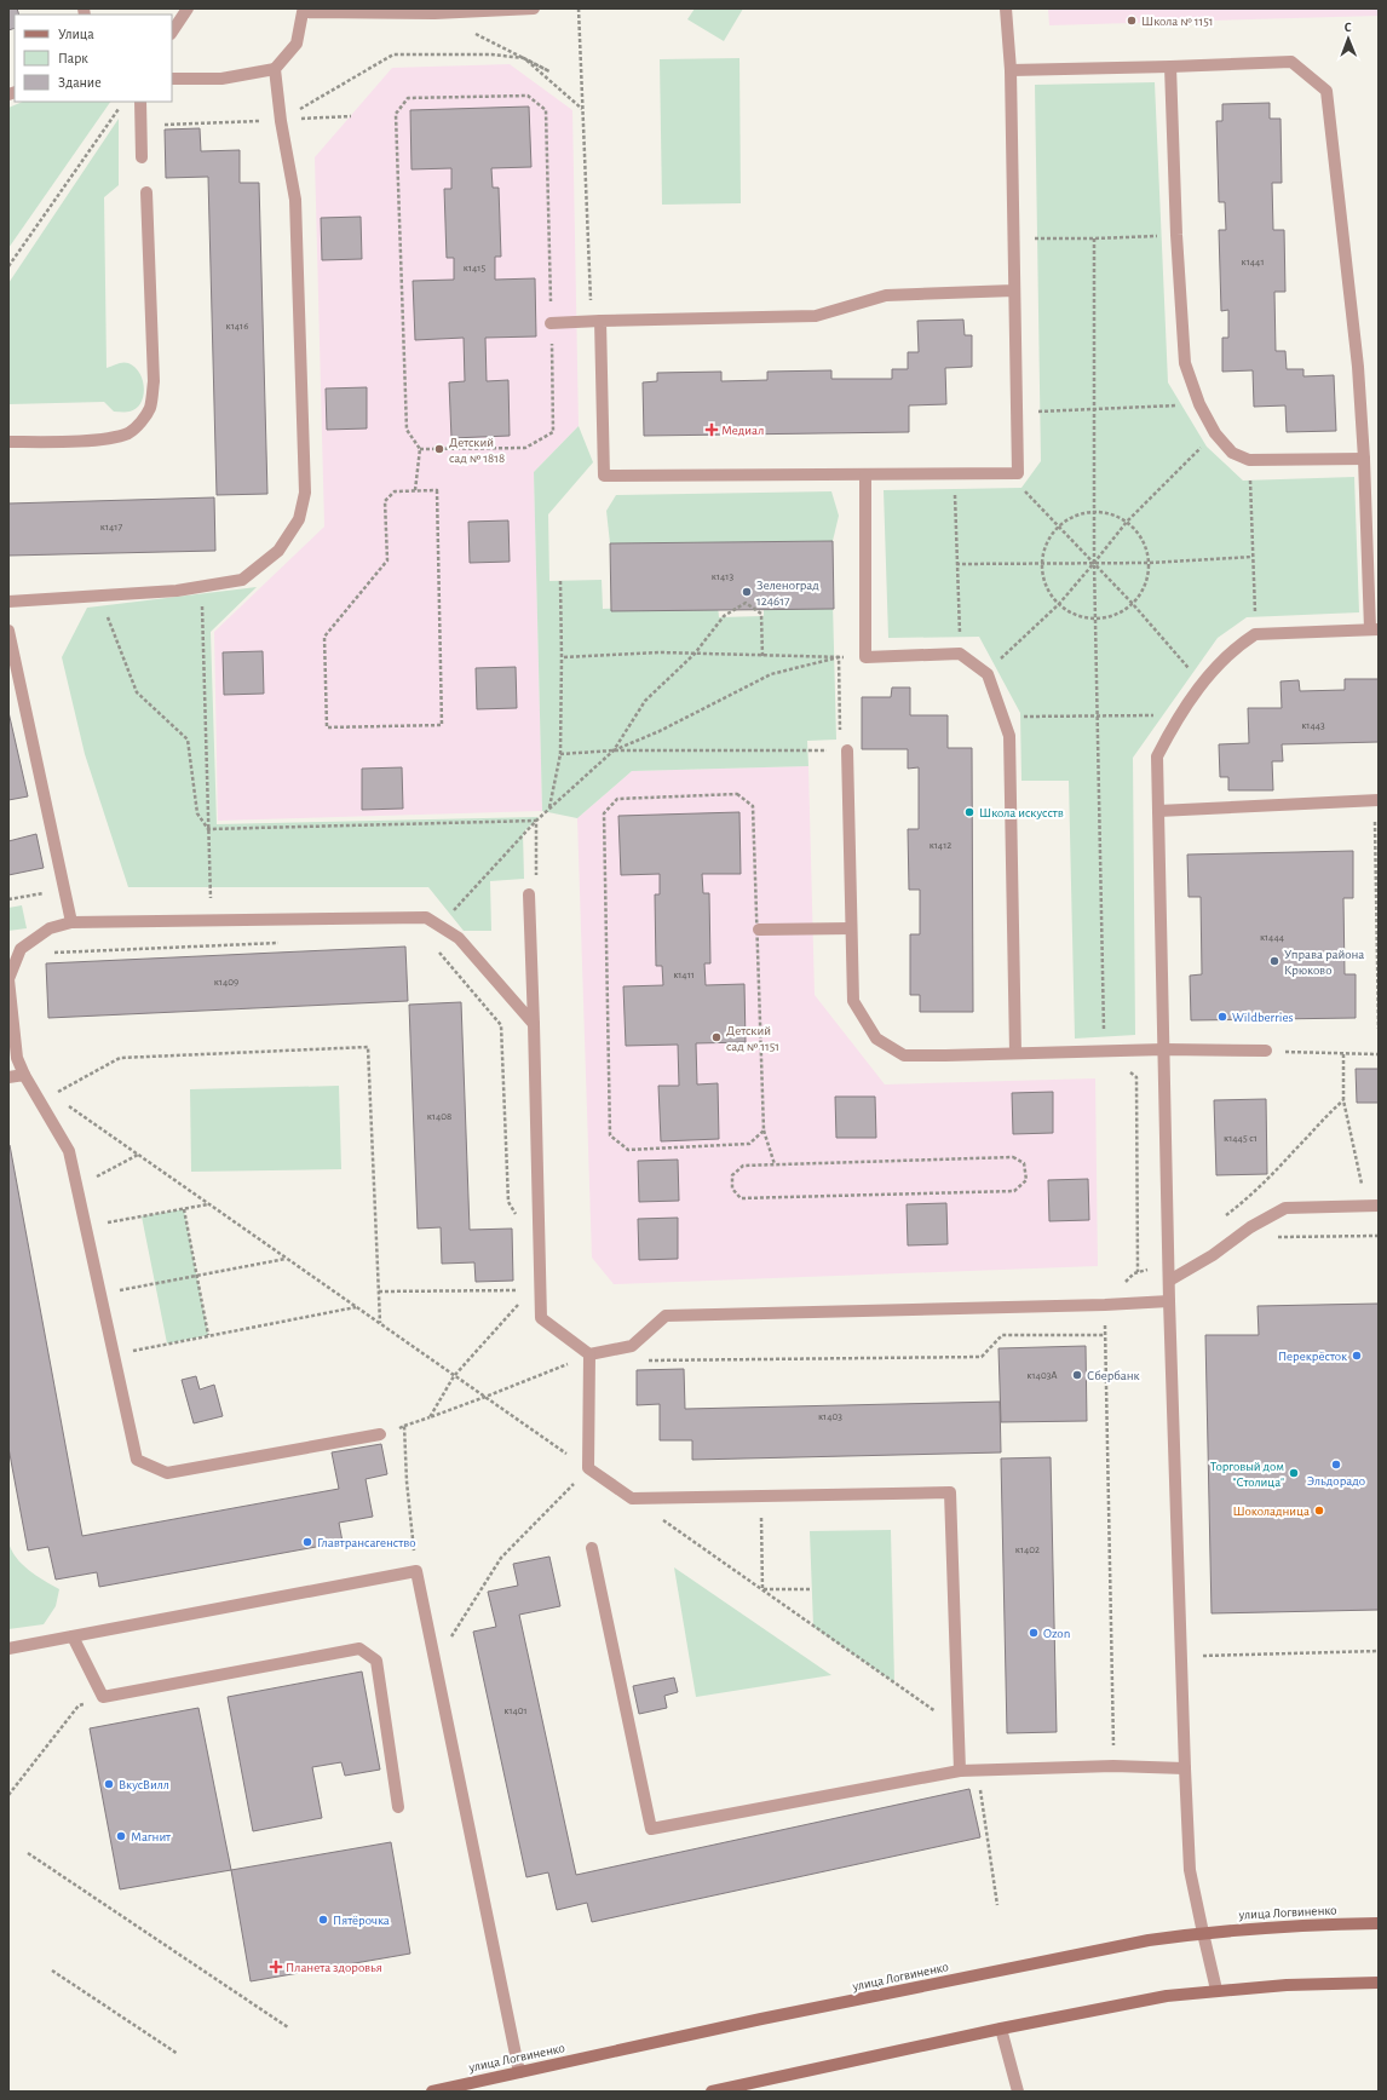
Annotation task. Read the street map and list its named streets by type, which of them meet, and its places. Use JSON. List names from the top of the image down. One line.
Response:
{"streets":{"main road":["улица Логвиненко"]},"places":{"other":["Школа № 1151","Детский сад № 1818","Зеленоград 124617","Школа искусств","Управа района Крюково","Wildberries","Детский сад № 1151","Перекрёсток","Сбербанк","Эльдорадо","Торговый дом \"Столица\"","Шоколадница","Главтрансагенство","Ozon","ВкусВилл","Магнит","Пятёрочка"],"health":["Медиал","Планета здоровья"]},"house_numbers":["к1441","к1415","к1416","к1417","к1413","к1443","к1412","к1444","к1411","к1409","к1408","к1445 с1","к1403А","к1403","к1402","к1401"],"legend":["Улица","Парк","Здание"],"north":"top"}
